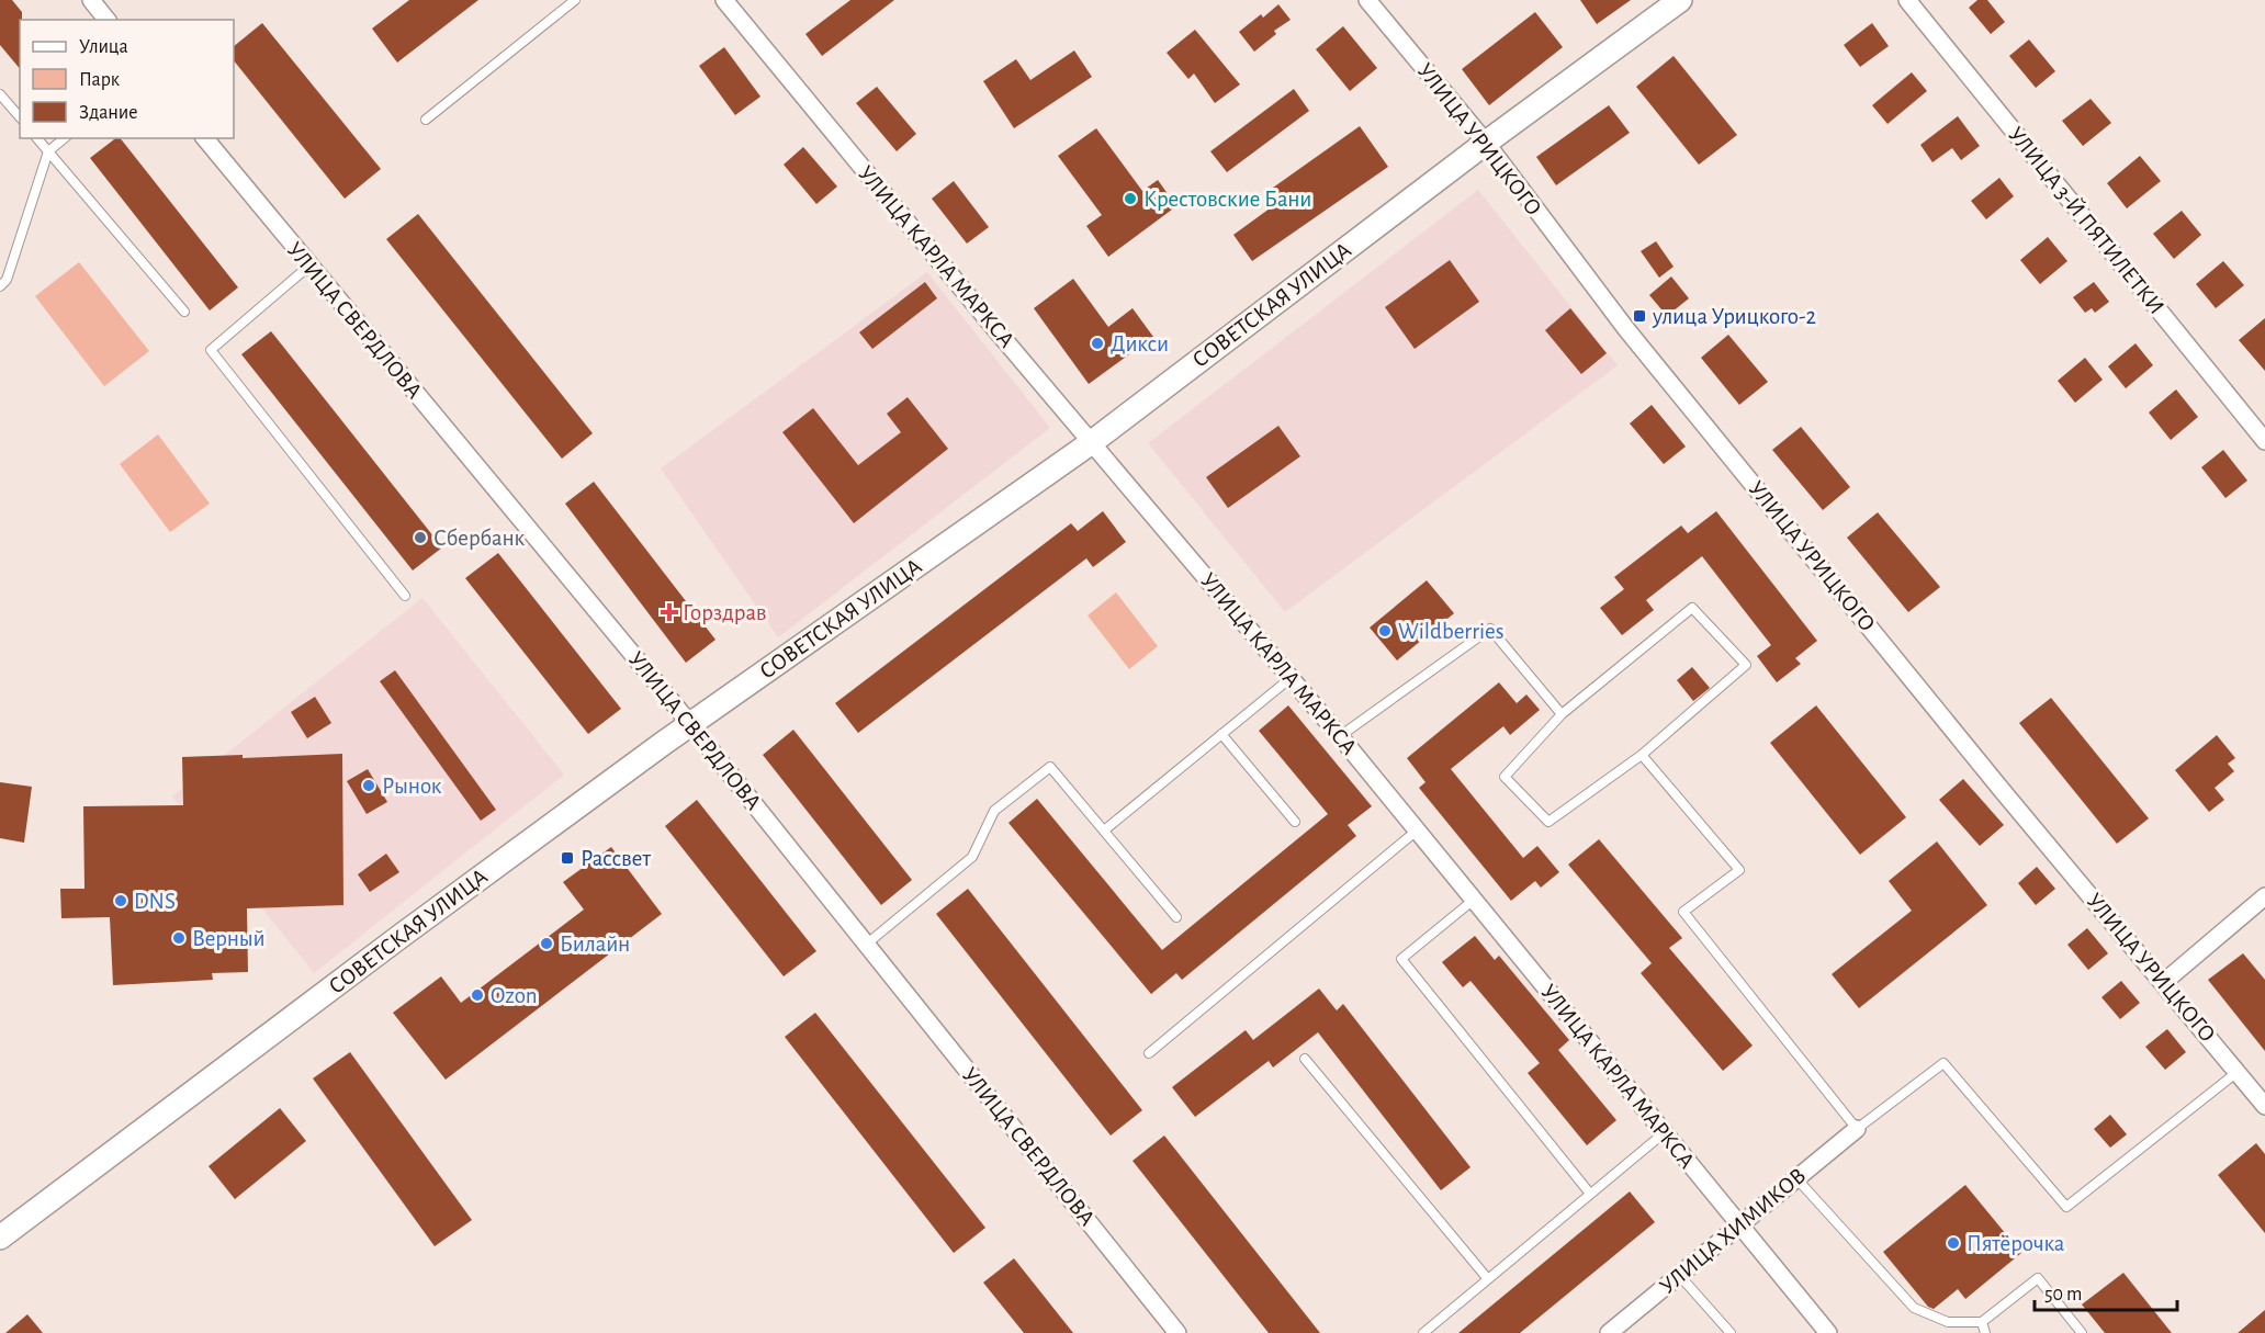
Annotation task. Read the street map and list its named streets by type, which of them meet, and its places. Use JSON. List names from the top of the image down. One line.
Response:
{"streets":{"street":["УЛИЦА УРИЦКОГО","УЛИЦА 3-Й ПЯТИЛЕТКИ","УЛИЦА КАРЛА МАРКСА","СОВЕТСКАЯ УЛИЦА","УЛИЦА СВЕРДЛОВА","УЛИЦА ХИМИКОВ"]},"crossings":[["УЛИЦА УРИЦКОГО","СОВЕТСКАЯ УЛИЦА"],["УЛИЦА КАРЛА МАРКСА","СОВЕТСКАЯ УЛИЦА"],["УЛИЦА КАРЛА МАРКСА","УЛИЦА ХИМИКОВ"],["СОВЕТСКАЯ УЛИЦА","УЛИЦА СВЕРДЛОВА"]],"places":{"other":["Крестовские Бани","Дикси","Сбербанк","Wildberries","Рынок","DNS","Верный","Билайн","Ozon","Пятёрочка"],"transit":["улица Урицкого-2","Рассвет"],"health":["Горздрав"]},"legend":["Улица","Парк","Здание"],"scale_bar":"50 m"}
